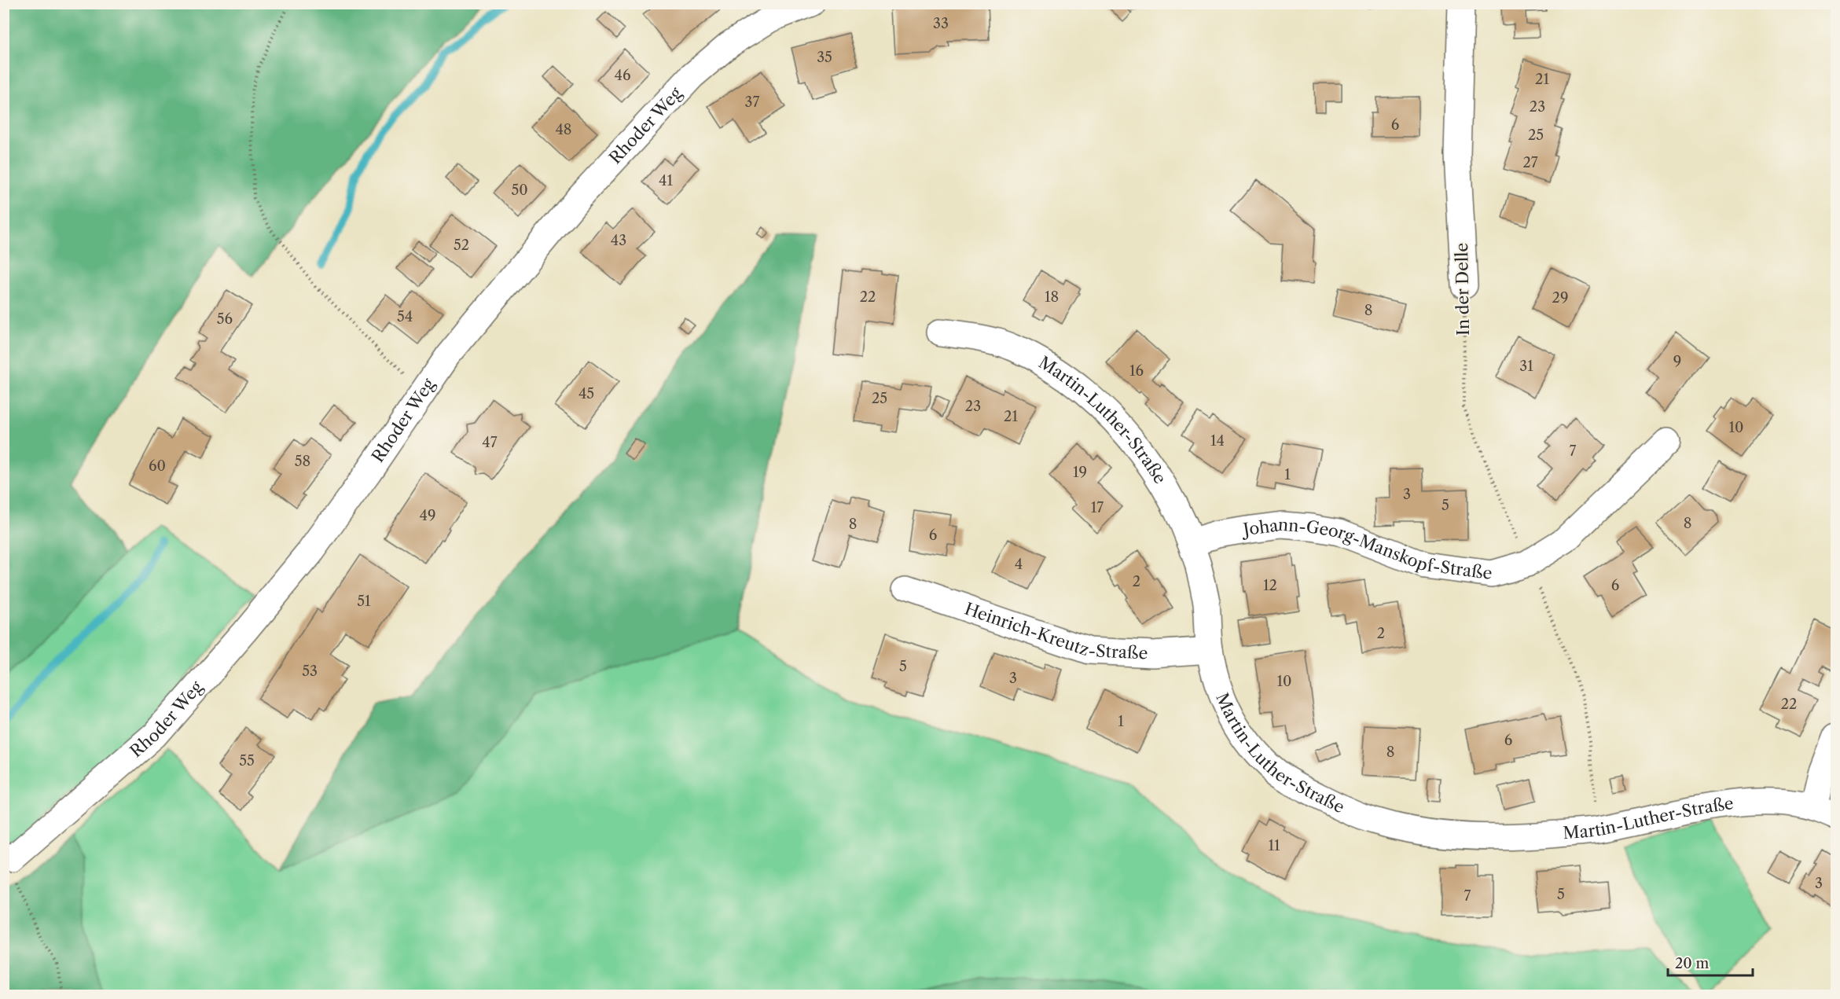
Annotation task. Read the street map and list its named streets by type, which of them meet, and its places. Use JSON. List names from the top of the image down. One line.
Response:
{"streets":{"street":["Rhoder Weg","In der Delle","Martin-Luther-Straße","Johann-Georg-Manskopf-Straße","Heinrich-Kreutz-Straße"]},"crossings":[["In der Delle","Martin-Luther-Straße"],["In der Delle","Johann-Georg-Manskopf-Straße"],["Martin-Luther-Straße","Johann-Georg-Manskopf-Straße"],["Martin-Luther-Straße","Heinrich-Kreutz-Straße"]],"house_numbers":["33","35","46","21","37","23","6","48","25","27","41","50","43","52","22","18","29","8","54","56","9","31","16","45","25","23","21","10","14","47","7","58","60","19","1","3","5","17","49","8","8","6","4","2","12","6","51","2","5","53","3","10","22","1","6","8","55","11","3","5","7"],"scale_bar":"20 m"}
